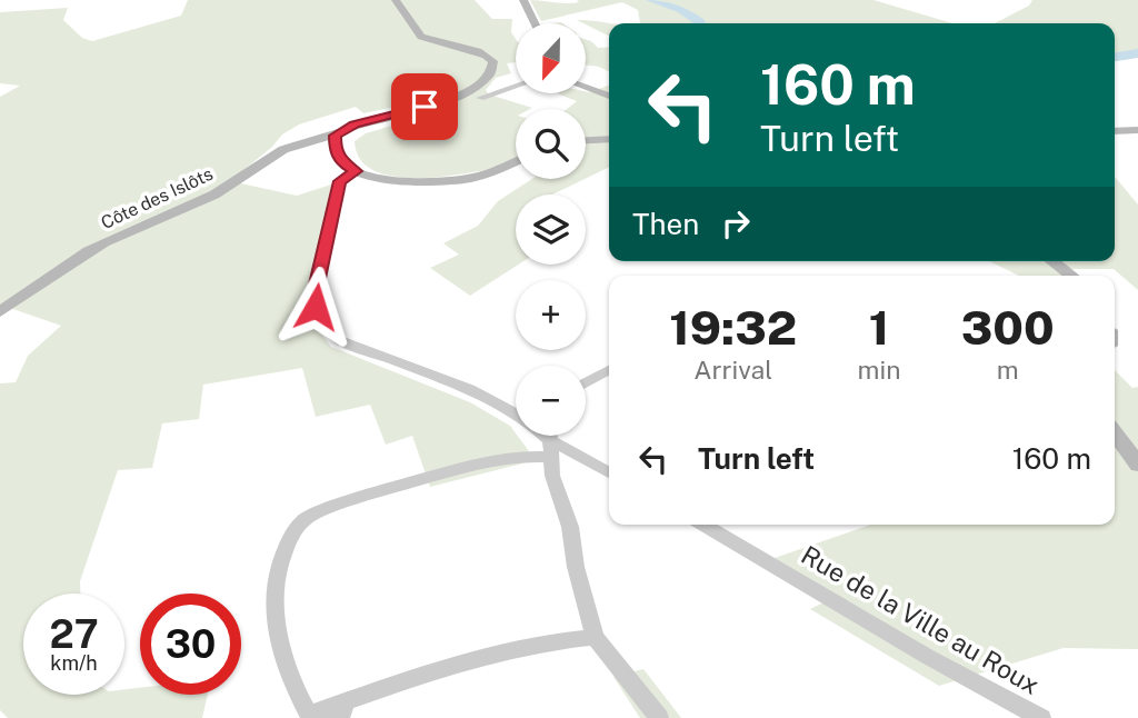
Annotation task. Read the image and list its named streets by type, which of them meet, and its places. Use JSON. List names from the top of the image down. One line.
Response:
{"streets":{"main road":["Côte des Islôts"],"street":["Rue de la Ville au Roux"]},"north":"bottom","page":{"map_buttons":["+","−"],"turn":["160 m","Turn left"],"then":"Then","eta":["19:32","Arrival","1","min","300","m"],"list":[{"name":"Turn left","value":"160 m"}],"speed":"27 km/h","limit":"30"}}
